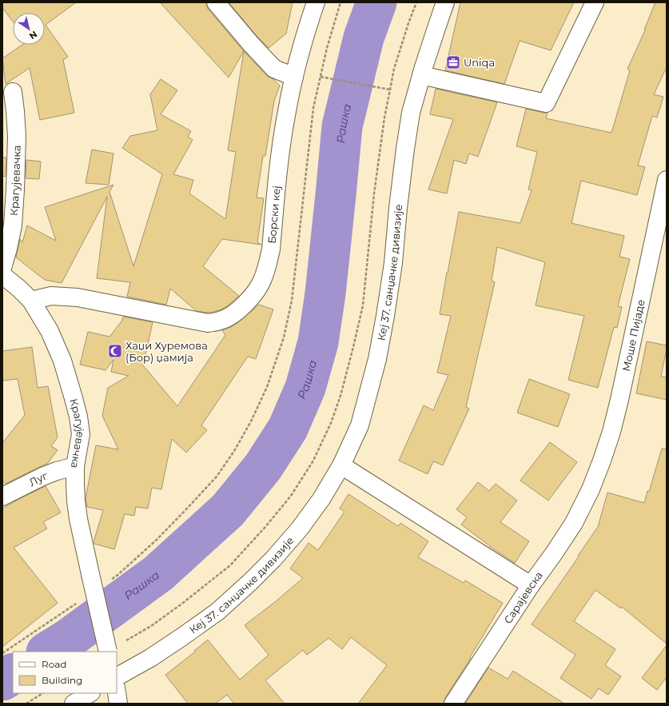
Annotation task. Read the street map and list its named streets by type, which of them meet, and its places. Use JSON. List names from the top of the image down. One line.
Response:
{"streets":{"street":["Крагујевачка","Борски кеј","Кеј 37. санџачке дивизије","Моше Пијаде","Луг","Сарајевска"]},"crossings":[["Крагујевачка","Борски кеј"],["Крагујевачка","Луг"],["Моше Пијаде","Сарајевска"]],"water":["Рашка"],"places":{"office":["Uniqa"],"mosque":["Хаџи Хуремова (Бор) џамија"]},"legend":["Road","Building"],"north":"bottom right"}
